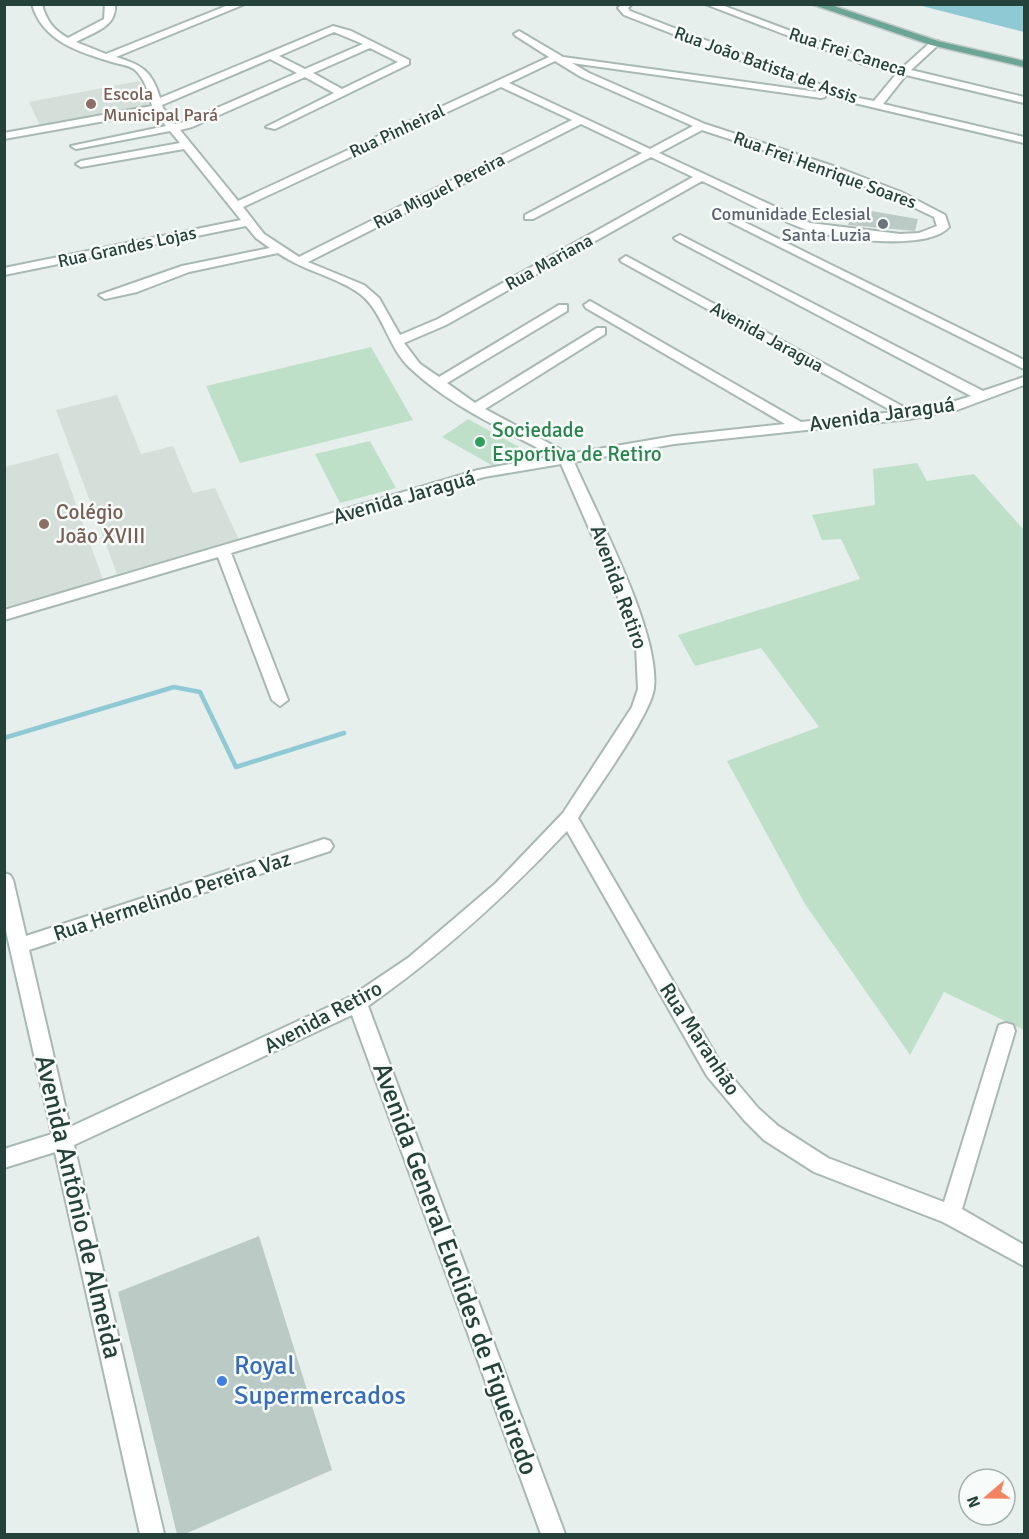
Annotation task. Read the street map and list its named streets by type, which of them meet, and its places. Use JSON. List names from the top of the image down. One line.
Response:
{"streets":{"street":["Rua Frei Caneca","Rua João Batista de Assis","Rua Pinheiral","Rua Frei Henrique Soares","Rua Miguel Pereira","Rua Grandes Lojas","Rua Mariana","Avenida Jaragua","Avenida Jaraguá","Avenida Retiro","Rua Hermelindo Pereira Vaz","Rua Maranhão","Avenida Antônio de Almeida","Avenida General Euclides de Figueiredo"]},"crossings":[["Rua Pinheiral","Rua Frei Henrique Soares"],["Rua Frei Henrique Soares","Rua Miguel Pereira"],["Rua Frei Henrique Soares","Rua Mariana"],["Avenida Jaragua","Avenida Jaraguá"],["Avenida Jaraguá","Avenida Retiro"],["Avenida Retiro","Rua Maranhão"],["Avenida Retiro","Avenida Antônio de Almeida"],["Avenida Retiro","Avenida General Euclides de Figueiredo"],["Rua Hermelindo Pereira Vaz","Avenida Antônio de Almeida"]],"places":["Escola Municipal Pará","Comunidade Eclesial Santa Luzia","Sociedade Esportiva de Retiro","Colégio João XVIII","Royal Supermercados"],"north":"left"}
